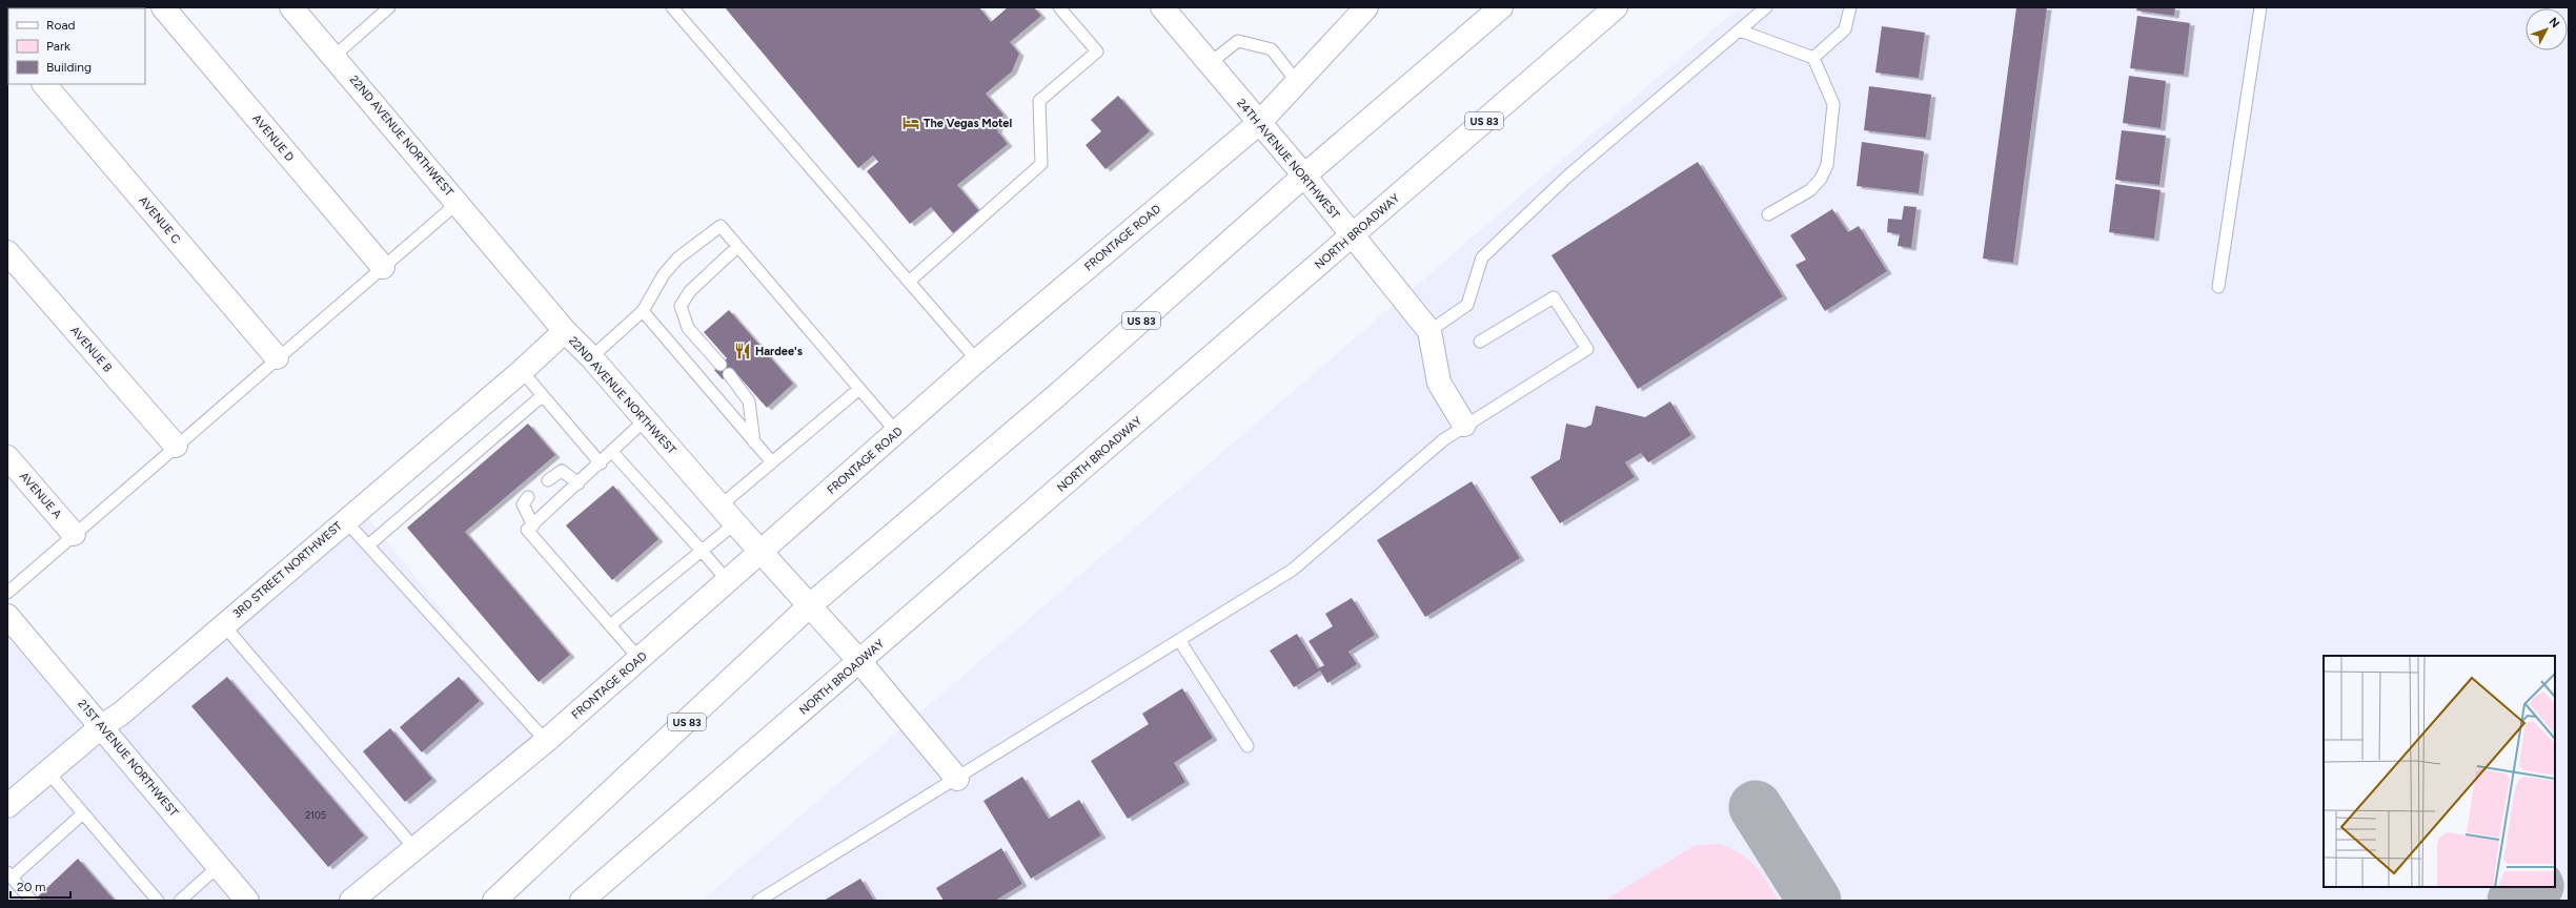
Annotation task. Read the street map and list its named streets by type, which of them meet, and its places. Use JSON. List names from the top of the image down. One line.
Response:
{"streets":{"street":["US 83","22ND AVENUE NORTHWEST","AVENUE D","24TH AVENUE NORTHWEST","AVENUE C","NORTH BROADWAY","FRONTAGE ROAD","AVENUE B","AVENUE A","3RD STREET NORTHWEST","21ST AVENUE NORTHWEST"]},"crossings":[["US 83","22ND AVENUE NORTHWEST"],["US 83","24TH AVENUE NORTHWEST"],["22ND AVENUE NORTHWEST","NORTH BROADWAY"],["22ND AVENUE NORTHWEST","FRONTAGE ROAD"],["22ND AVENUE NORTHWEST","3RD STREET NORTHWEST"],["24TH AVENUE NORTHWEST","NORTH BROADWAY"],["24TH AVENUE NORTHWEST","FRONTAGE ROAD"],["3RD STREET NORTHWEST","21ST AVENUE NORTHWEST"]],"places":{"hotel":["The Vegas Motel"],"restaurant":["Hardee's"]},"house_numbers":["2105"],"legend":["Road","Park","Building"],"scale_bar":"20 m","north":"top right"}
